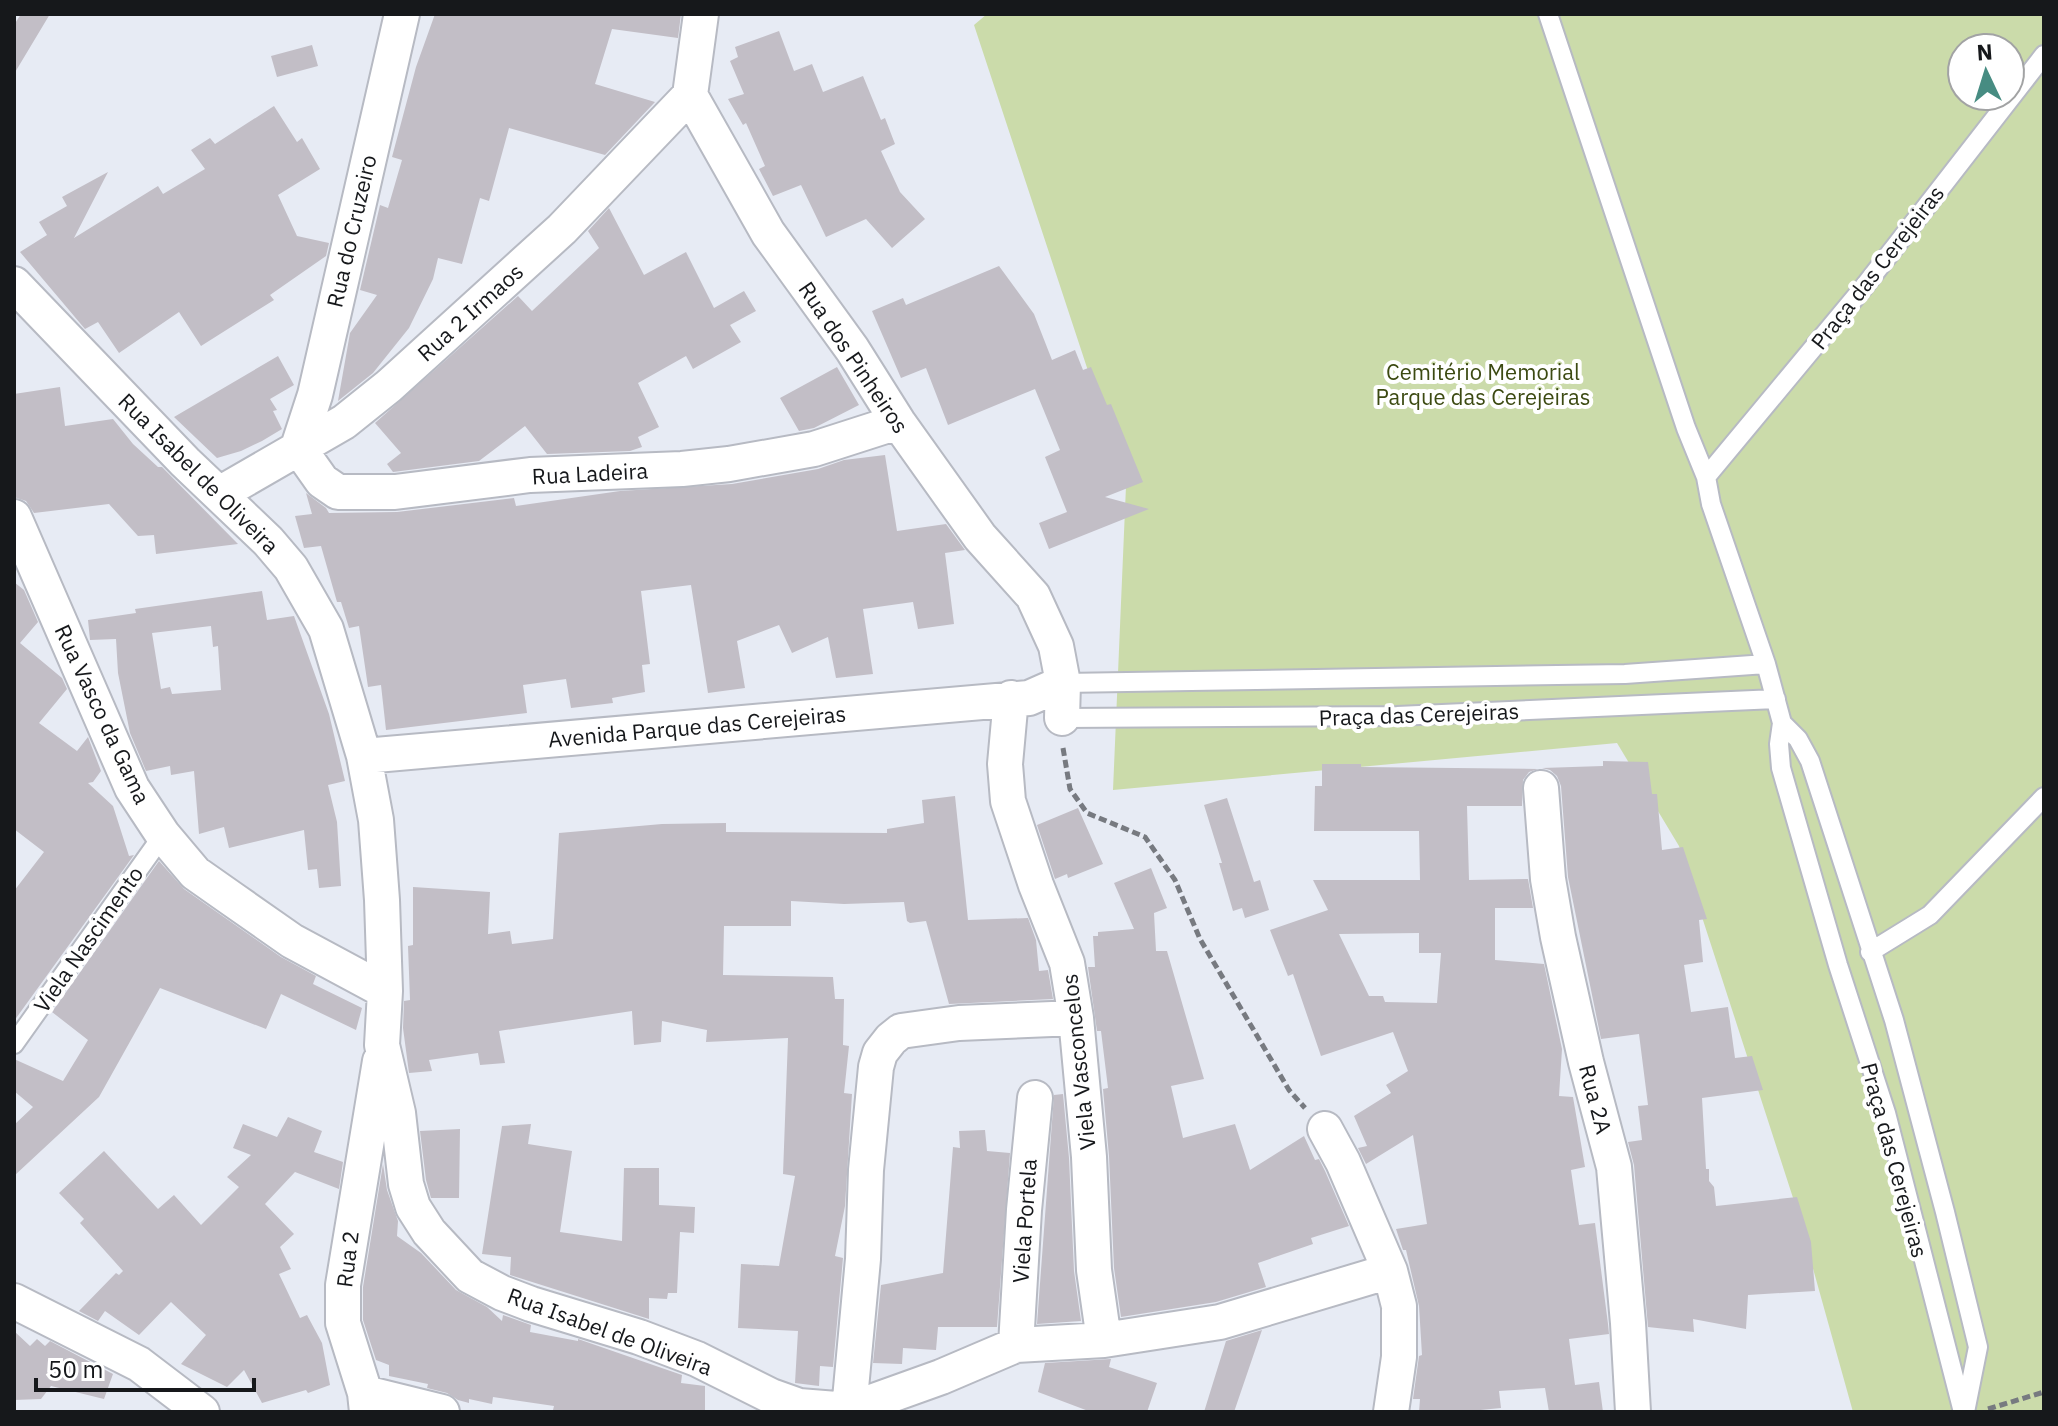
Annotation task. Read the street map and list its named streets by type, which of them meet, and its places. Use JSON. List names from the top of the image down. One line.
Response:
{"streets":{"street":["Rua do Cruzeiro","Rua 2 Irmaos","Rua dos Pinheiros","Rua Isabel de Oliveira","Rua Ladeira","Rua Vasco da Gama","Avenida Parque das Cerejeiras","Viela Vasconcelos","Rua 2A","Viela Portela","Rua 2"],"lane":["Praça das Cerejeiras","Viela Nascimento"]},"crossings":[["Rua do Cruzeiro","Rua 2 Irmaos"],["Rua do Cruzeiro","Rua Ladeira"],["Praça das Cerejeiras","Rua dos Pinheiros"],["Praça das Cerejeiras","Avenida Parque das Cerejeiras"],["Rua 2 Irmaos","Rua dos Pinheiros"],["Rua 2 Irmaos","Rua Isabel de Oliveira"],["Rua 2 Irmaos","Rua Ladeira"],["Rua dos Pinheiros","Rua Ladeira"],["Rua dos Pinheiros","Avenida Parque das Cerejeiras"],["Rua Isabel de Oliveira","Rua Vasco da Gama"],["Rua Isabel de Oliveira","Avenida Parque das Cerejeiras"],["Rua Isabel de Oliveira","Viela Vasconcelos"],["Rua Isabel de Oliveira","Viela Portela"],["Rua Isabel de Oliveira","Rua 2"],["Rua Vasco da Gama","Viela Nascimento"],["Avenida Parque das Cerejeiras","Viela Vasconcelos"]],"parks":["Cemitério Memorial Parque das Cerejeiras"],"scale_bar":"50 m","north":"top"}
